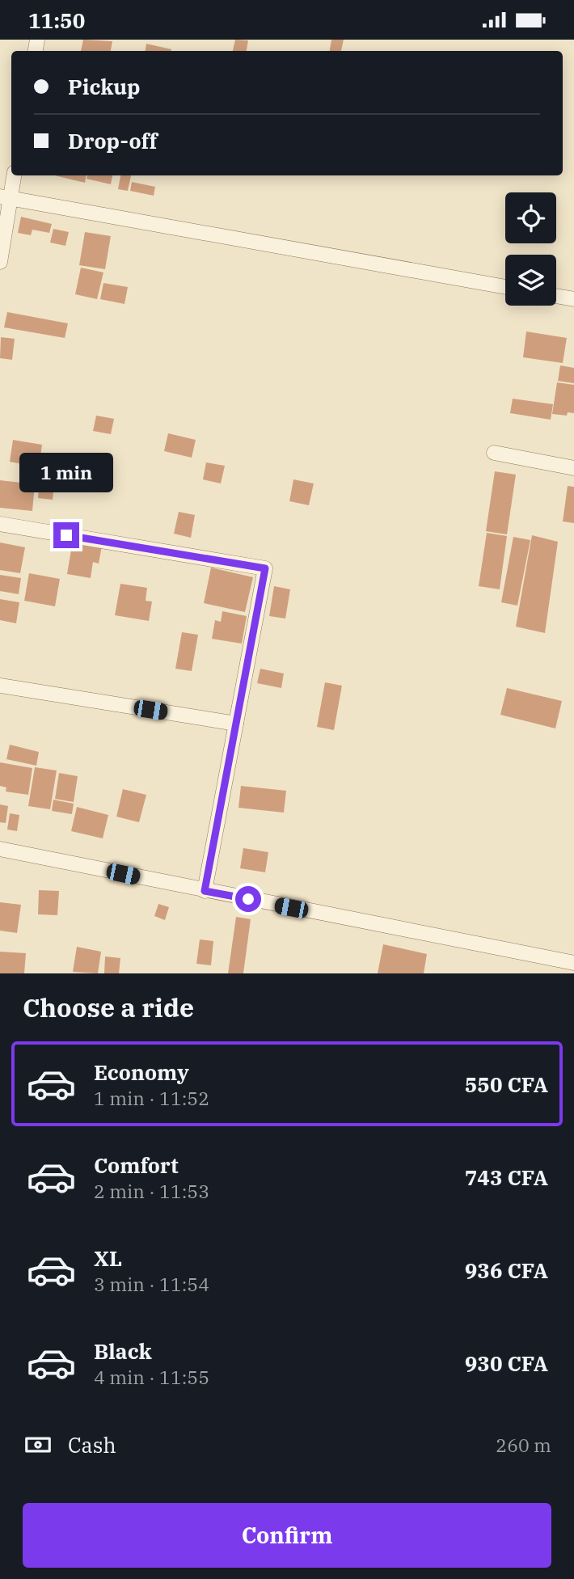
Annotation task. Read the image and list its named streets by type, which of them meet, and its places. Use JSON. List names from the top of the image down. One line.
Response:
{"page":{"status":"11:50","banner":["Pickup","Drop-off"],"bubble":"1 min","heading":"Choose a ride","list":[{"name":"Economy","note":"1 min · 11:52","value":"550 CFA"},{"name":"Comfort","note":"2 min · 11:53","value":"743 CFA"},{"name":"XL","note":"3 min · 11:54","value":"936 CFA"},{"name":"Black","note":"4 min · 11:55","value":"930 CFA"}],"pay":["Cash","260 m"],"buttons":"Confirm"}}
